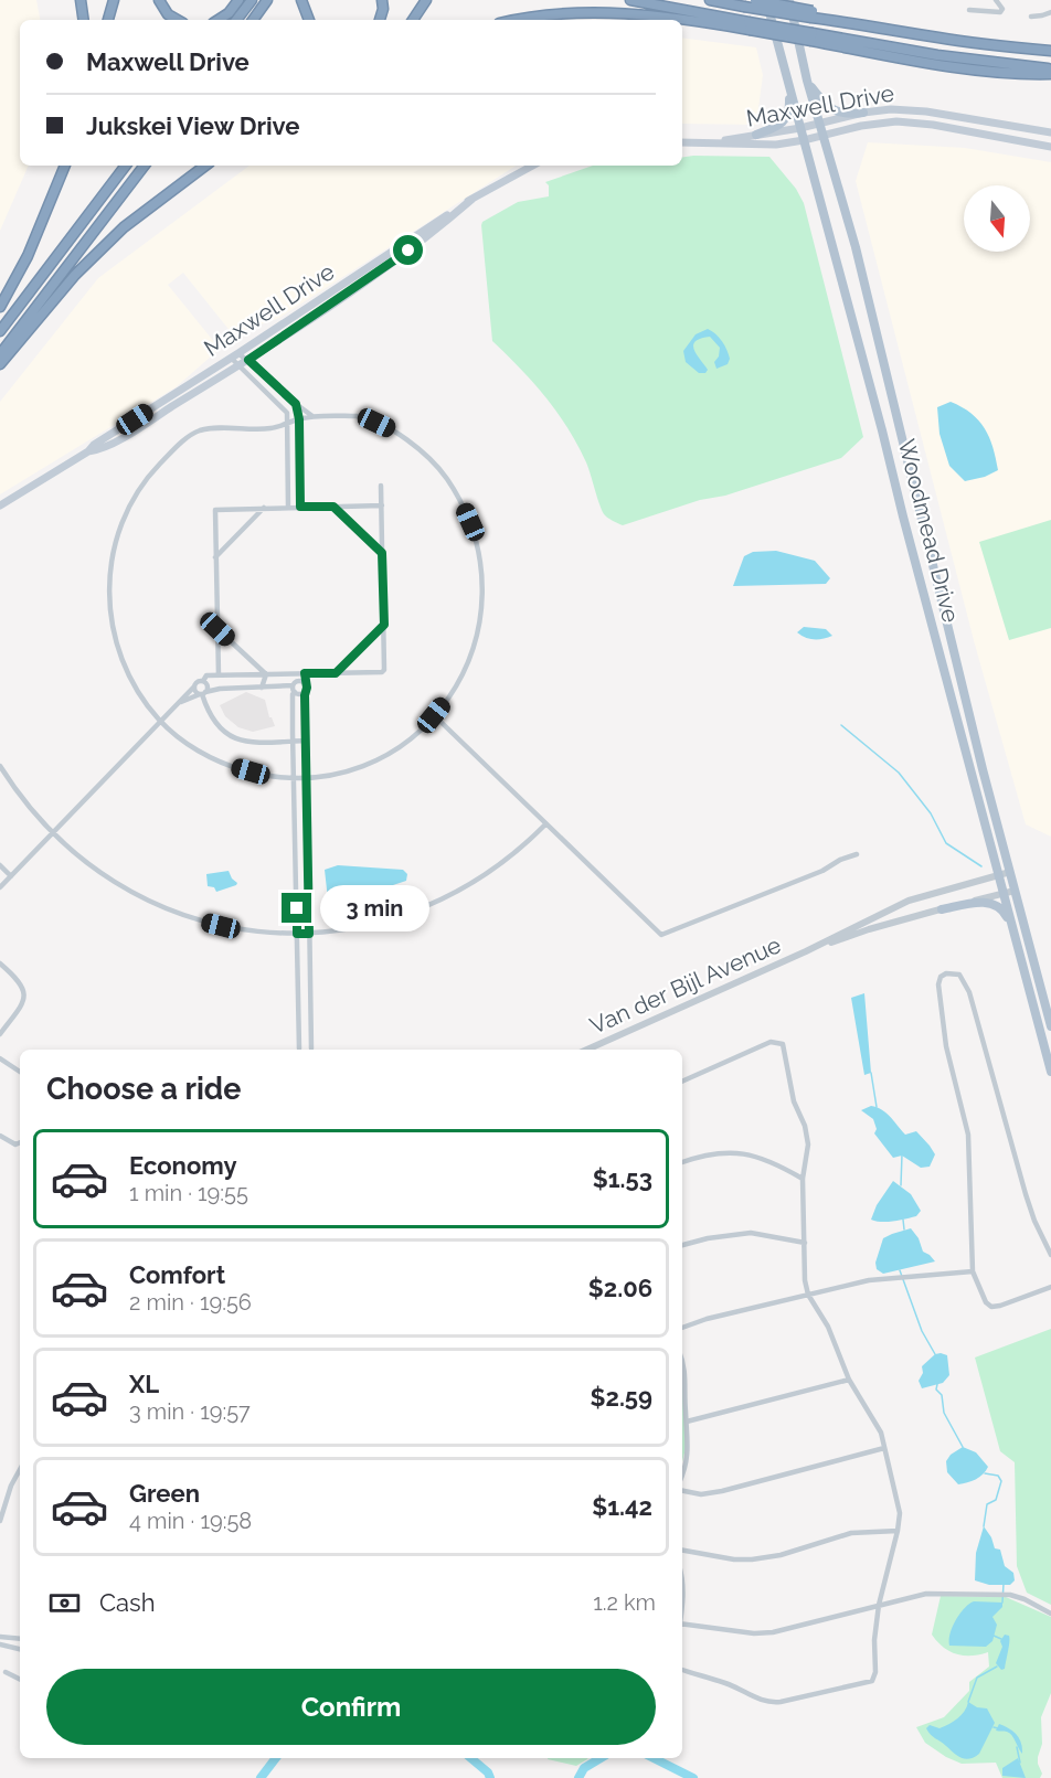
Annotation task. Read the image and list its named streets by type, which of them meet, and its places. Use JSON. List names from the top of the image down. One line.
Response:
{"streets":{"main road":["Maxwell Drive","Woodmead Drive"],"street":["Van der Bijl Avenue"]},"crossings":[["Maxwell Drive","Woodmead Drive"],["Woodmead Drive","Van der Bijl Avenue"]],"north":"bottom","page":{"banner":["Maxwell Drive","Jukskei View Drive"],"bubble":"3 min","heading":"Choose a ride","list":[{"name":"Economy","note":"1 min · 19:55","value":"$1.53"},{"name":"Comfort","note":"2 min · 19:56","value":"$2.06"},{"name":"XL","note":"3 min · 19:57","value":"$2.59"},{"name":"Green","note":"4 min · 19:58","value":"$1.42"}],"pay":["Cash","1.2 km"],"buttons":"Confirm"}}
